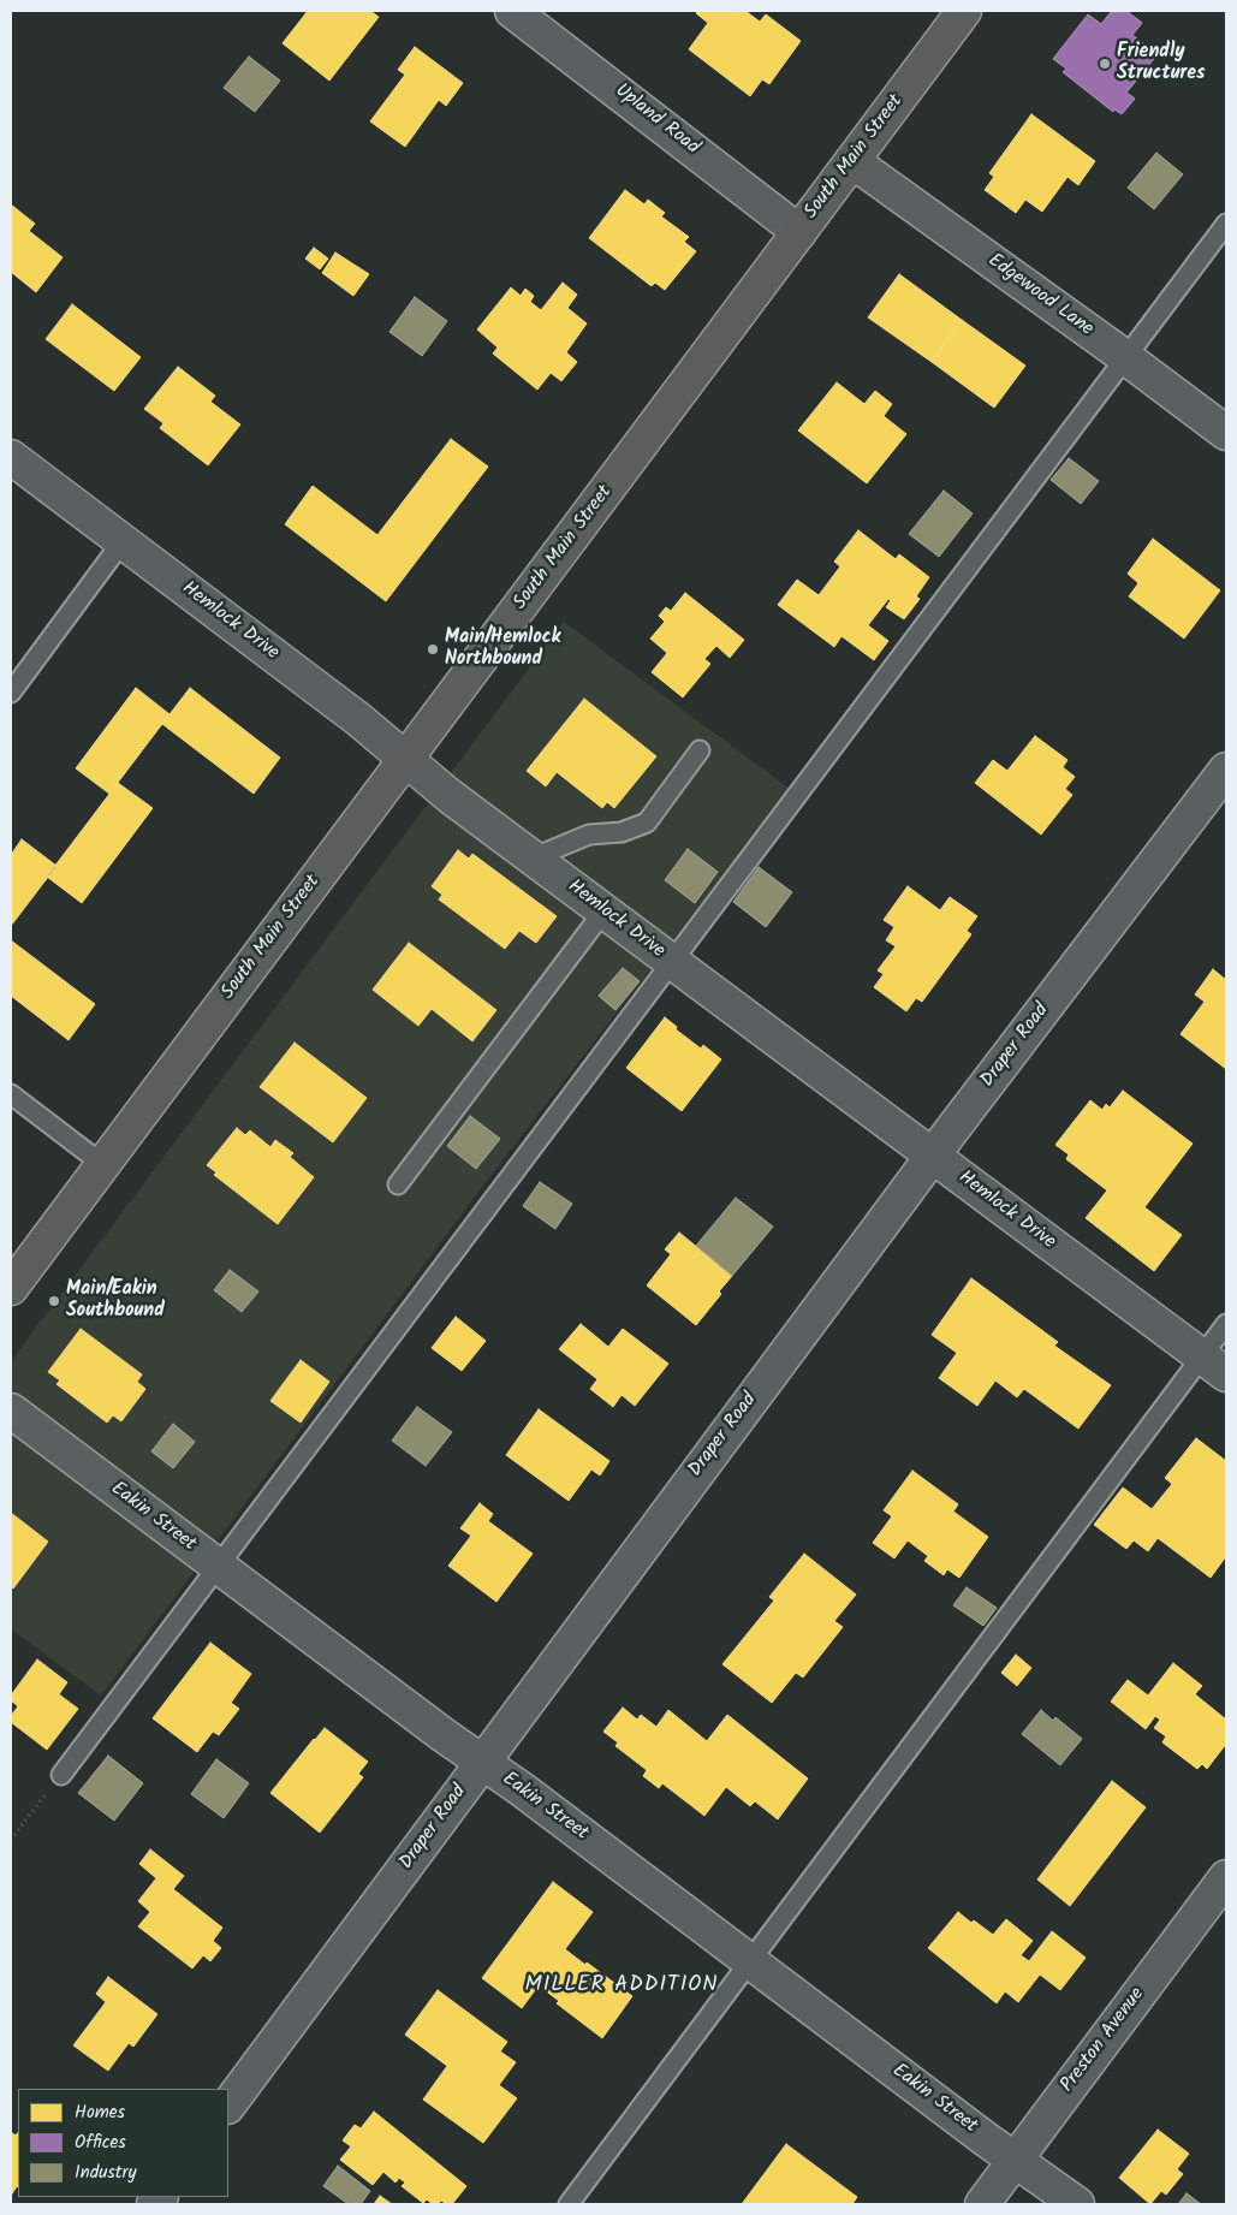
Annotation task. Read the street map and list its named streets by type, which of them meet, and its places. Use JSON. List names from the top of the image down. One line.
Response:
{"streets":{"main road":["South Main Street"],"street":["Upland Road","Edgewood Lane","Hemlock Drive","Draper Road","Eakin Street","Preston Avenue"]},"crossings":[["Upland Road","South Main Street"],["South Main Street","Edgewood Lane"],["South Main Street","Hemlock Drive"],["Hemlock Drive","Draper Road"],["Draper Road","Eakin Street"],["Eakin Street","Preston Avenue"]],"districts":["MILLER ADDITION"],"places":["Friendly Structures","Main/Hemlock Northbound","Main/Eakin Southbound"],"legend":["Homes","Offices","Industry"]}
